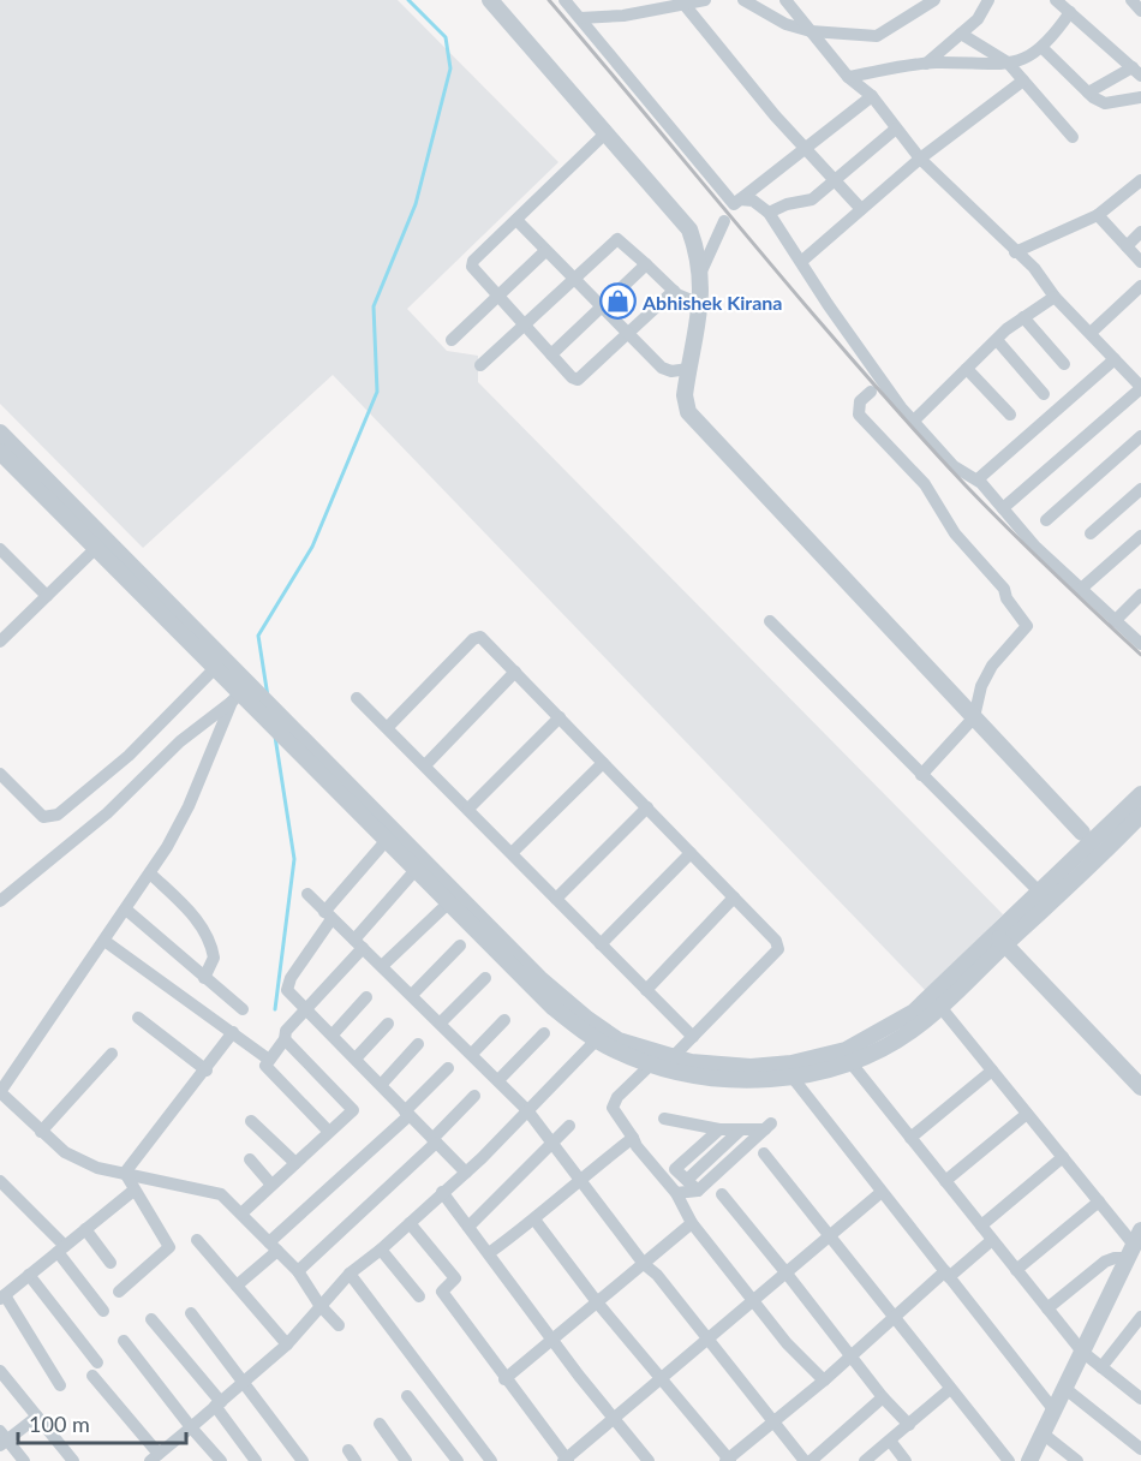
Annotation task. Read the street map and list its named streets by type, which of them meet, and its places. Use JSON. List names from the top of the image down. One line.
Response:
{"places":{"shop":["Abhishek Kirana"]},"scale_bar":"100 m"}
